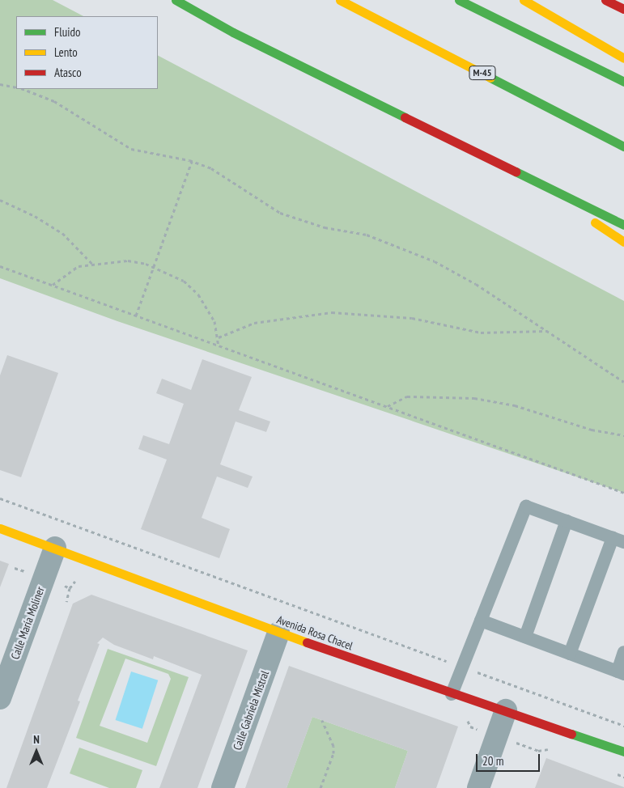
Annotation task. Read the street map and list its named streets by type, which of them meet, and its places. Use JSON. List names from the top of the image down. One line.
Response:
{"streets":{"main road":["M-45","Avenida Rosa Chacel"],"street":["Calle María Moliner","Calle Gabriela Mistral"]},"crossings":[["Calle María Moliner","Avenida Rosa Chacel"],["Avenida Rosa Chacel","Calle Gabriela Mistral"]],"legend":["Fluido","Lento","Atasco"],"scale_bar":"20 m","north":"top"}
